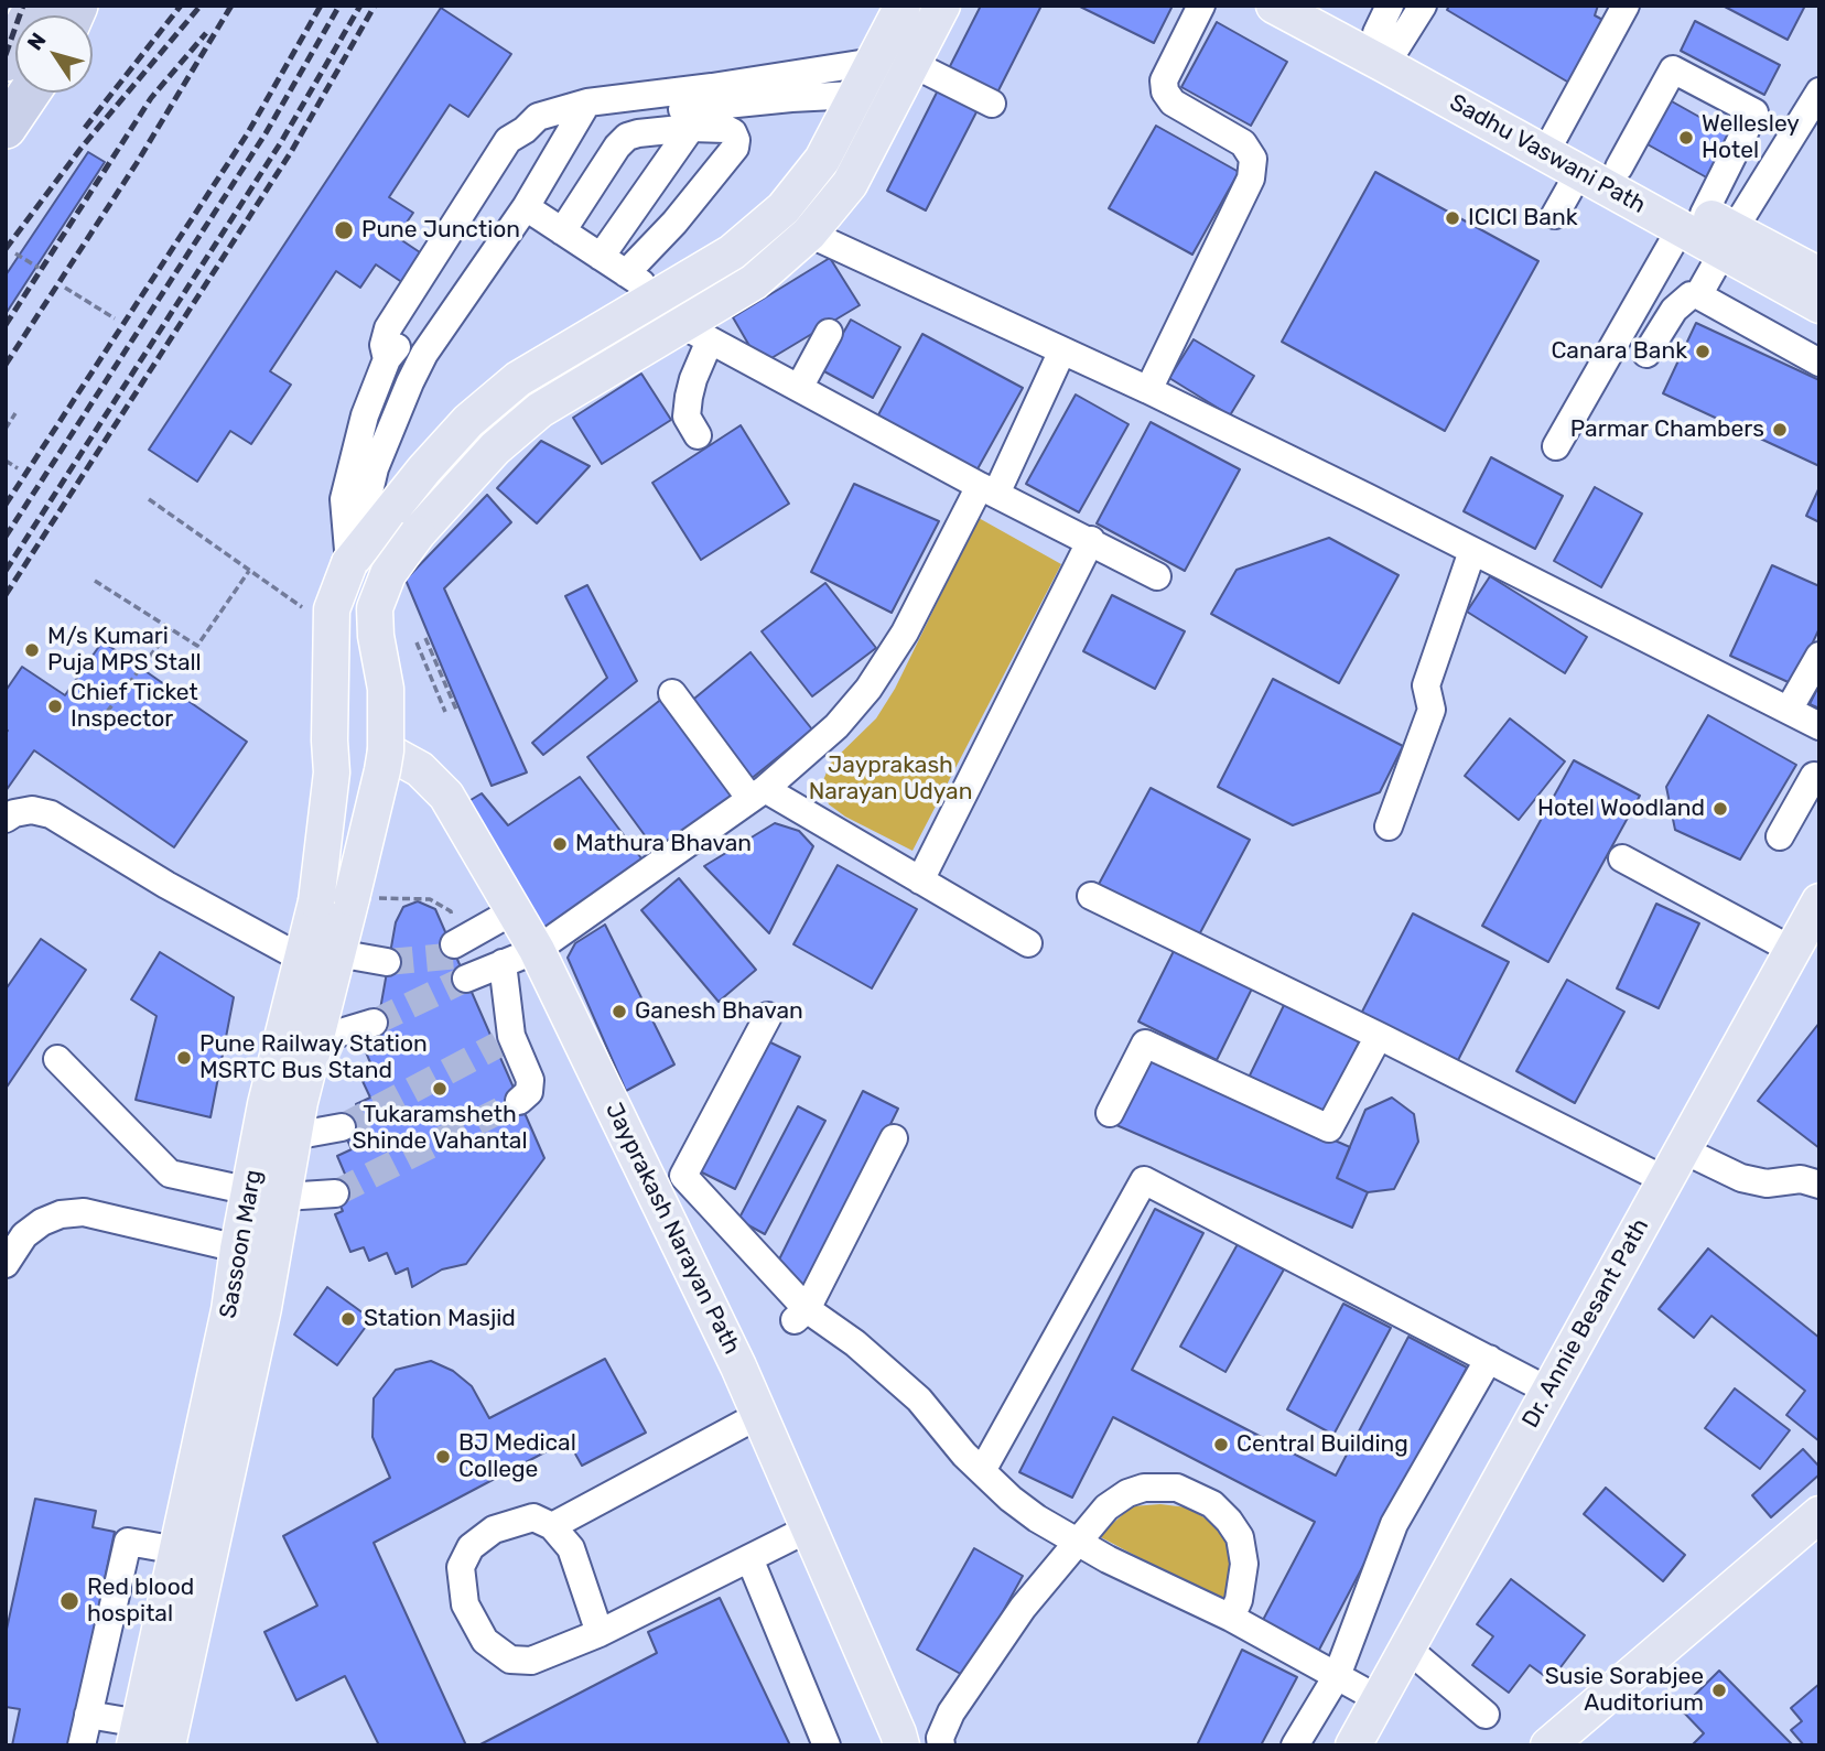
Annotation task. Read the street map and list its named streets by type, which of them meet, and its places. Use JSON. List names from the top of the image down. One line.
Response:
{"streets":{"main road":["Sadhu Vaswani Path","Jayprakash Narayan Path","Sassoon Marg","Dr. Annie Besant Path"]},"crossings":[["Jayprakash Narayan Path","Sassoon Marg"]],"parks":["Jayprakash Narayan Udyan"],"places":["Wellesley Hotel","ICICI Bank","Pune Junction","Canara Bank","Parmar Chambers","M/s Kumari Puja MPS Stall","Chief Ticket Inspector","Hotel Woodland","Mathura Bhavan","Ganesh Bhavan","Pune Railway Station MSRTC Bus Stand","Tukaramsheth Shinde Vahantal","Station Masjid","Central Building","BJ Medical College","Red blood hospital","Susie Sorabjee Auditorium"],"north":"top left"}
